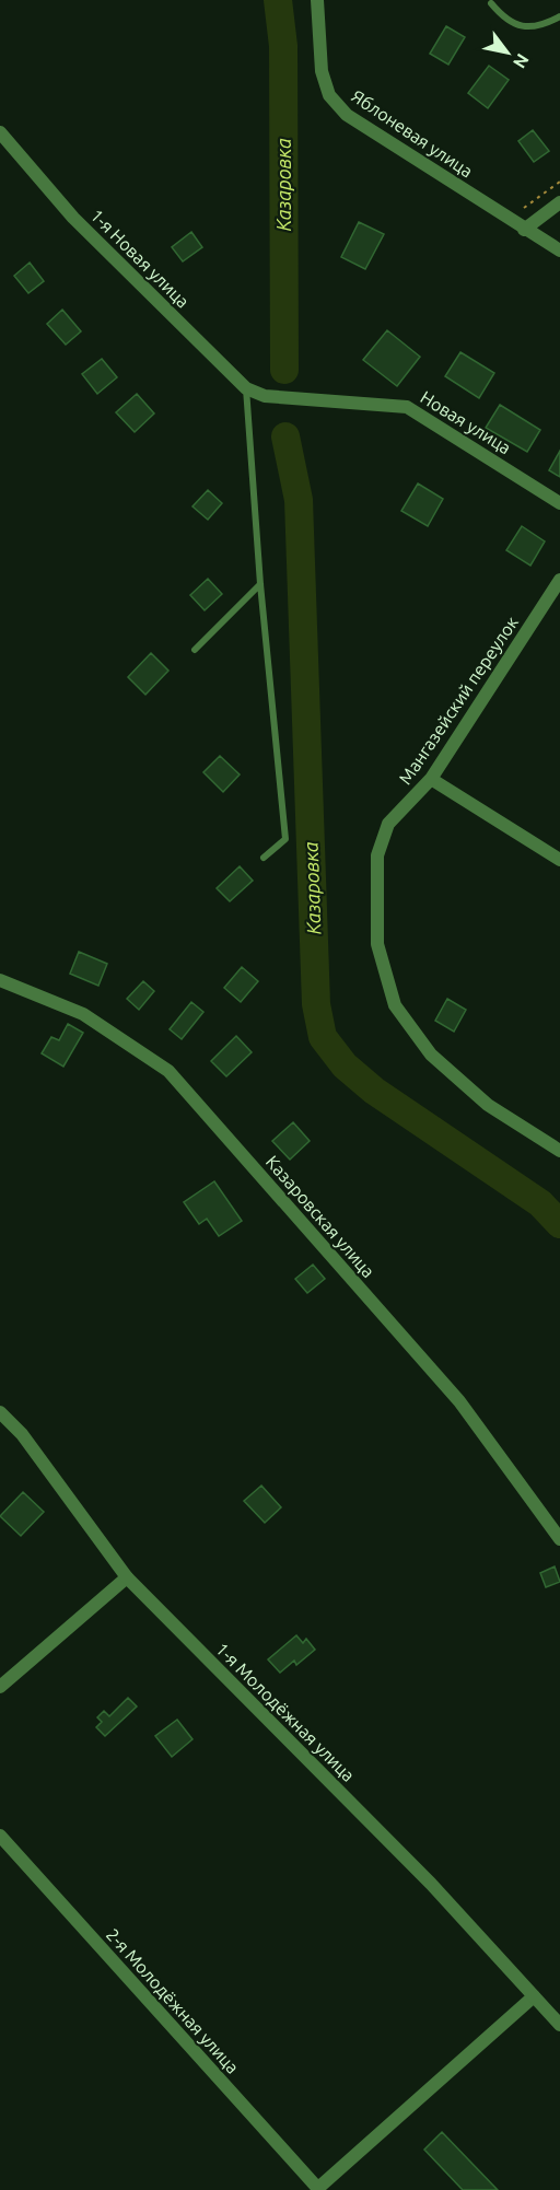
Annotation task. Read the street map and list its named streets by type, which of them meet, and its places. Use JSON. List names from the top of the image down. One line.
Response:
{"streets":{"street":["Яблоневая улица","1-я Новая улица","Новая улица","Мангазейский переулок","Казаровская улица","1-я Молодёжная улица","2-я Молодёжная улица"]},"crossings":[["1-я Новая улица","Новая улица"]],"water":["Казаровка"],"north":"bottom right"}
